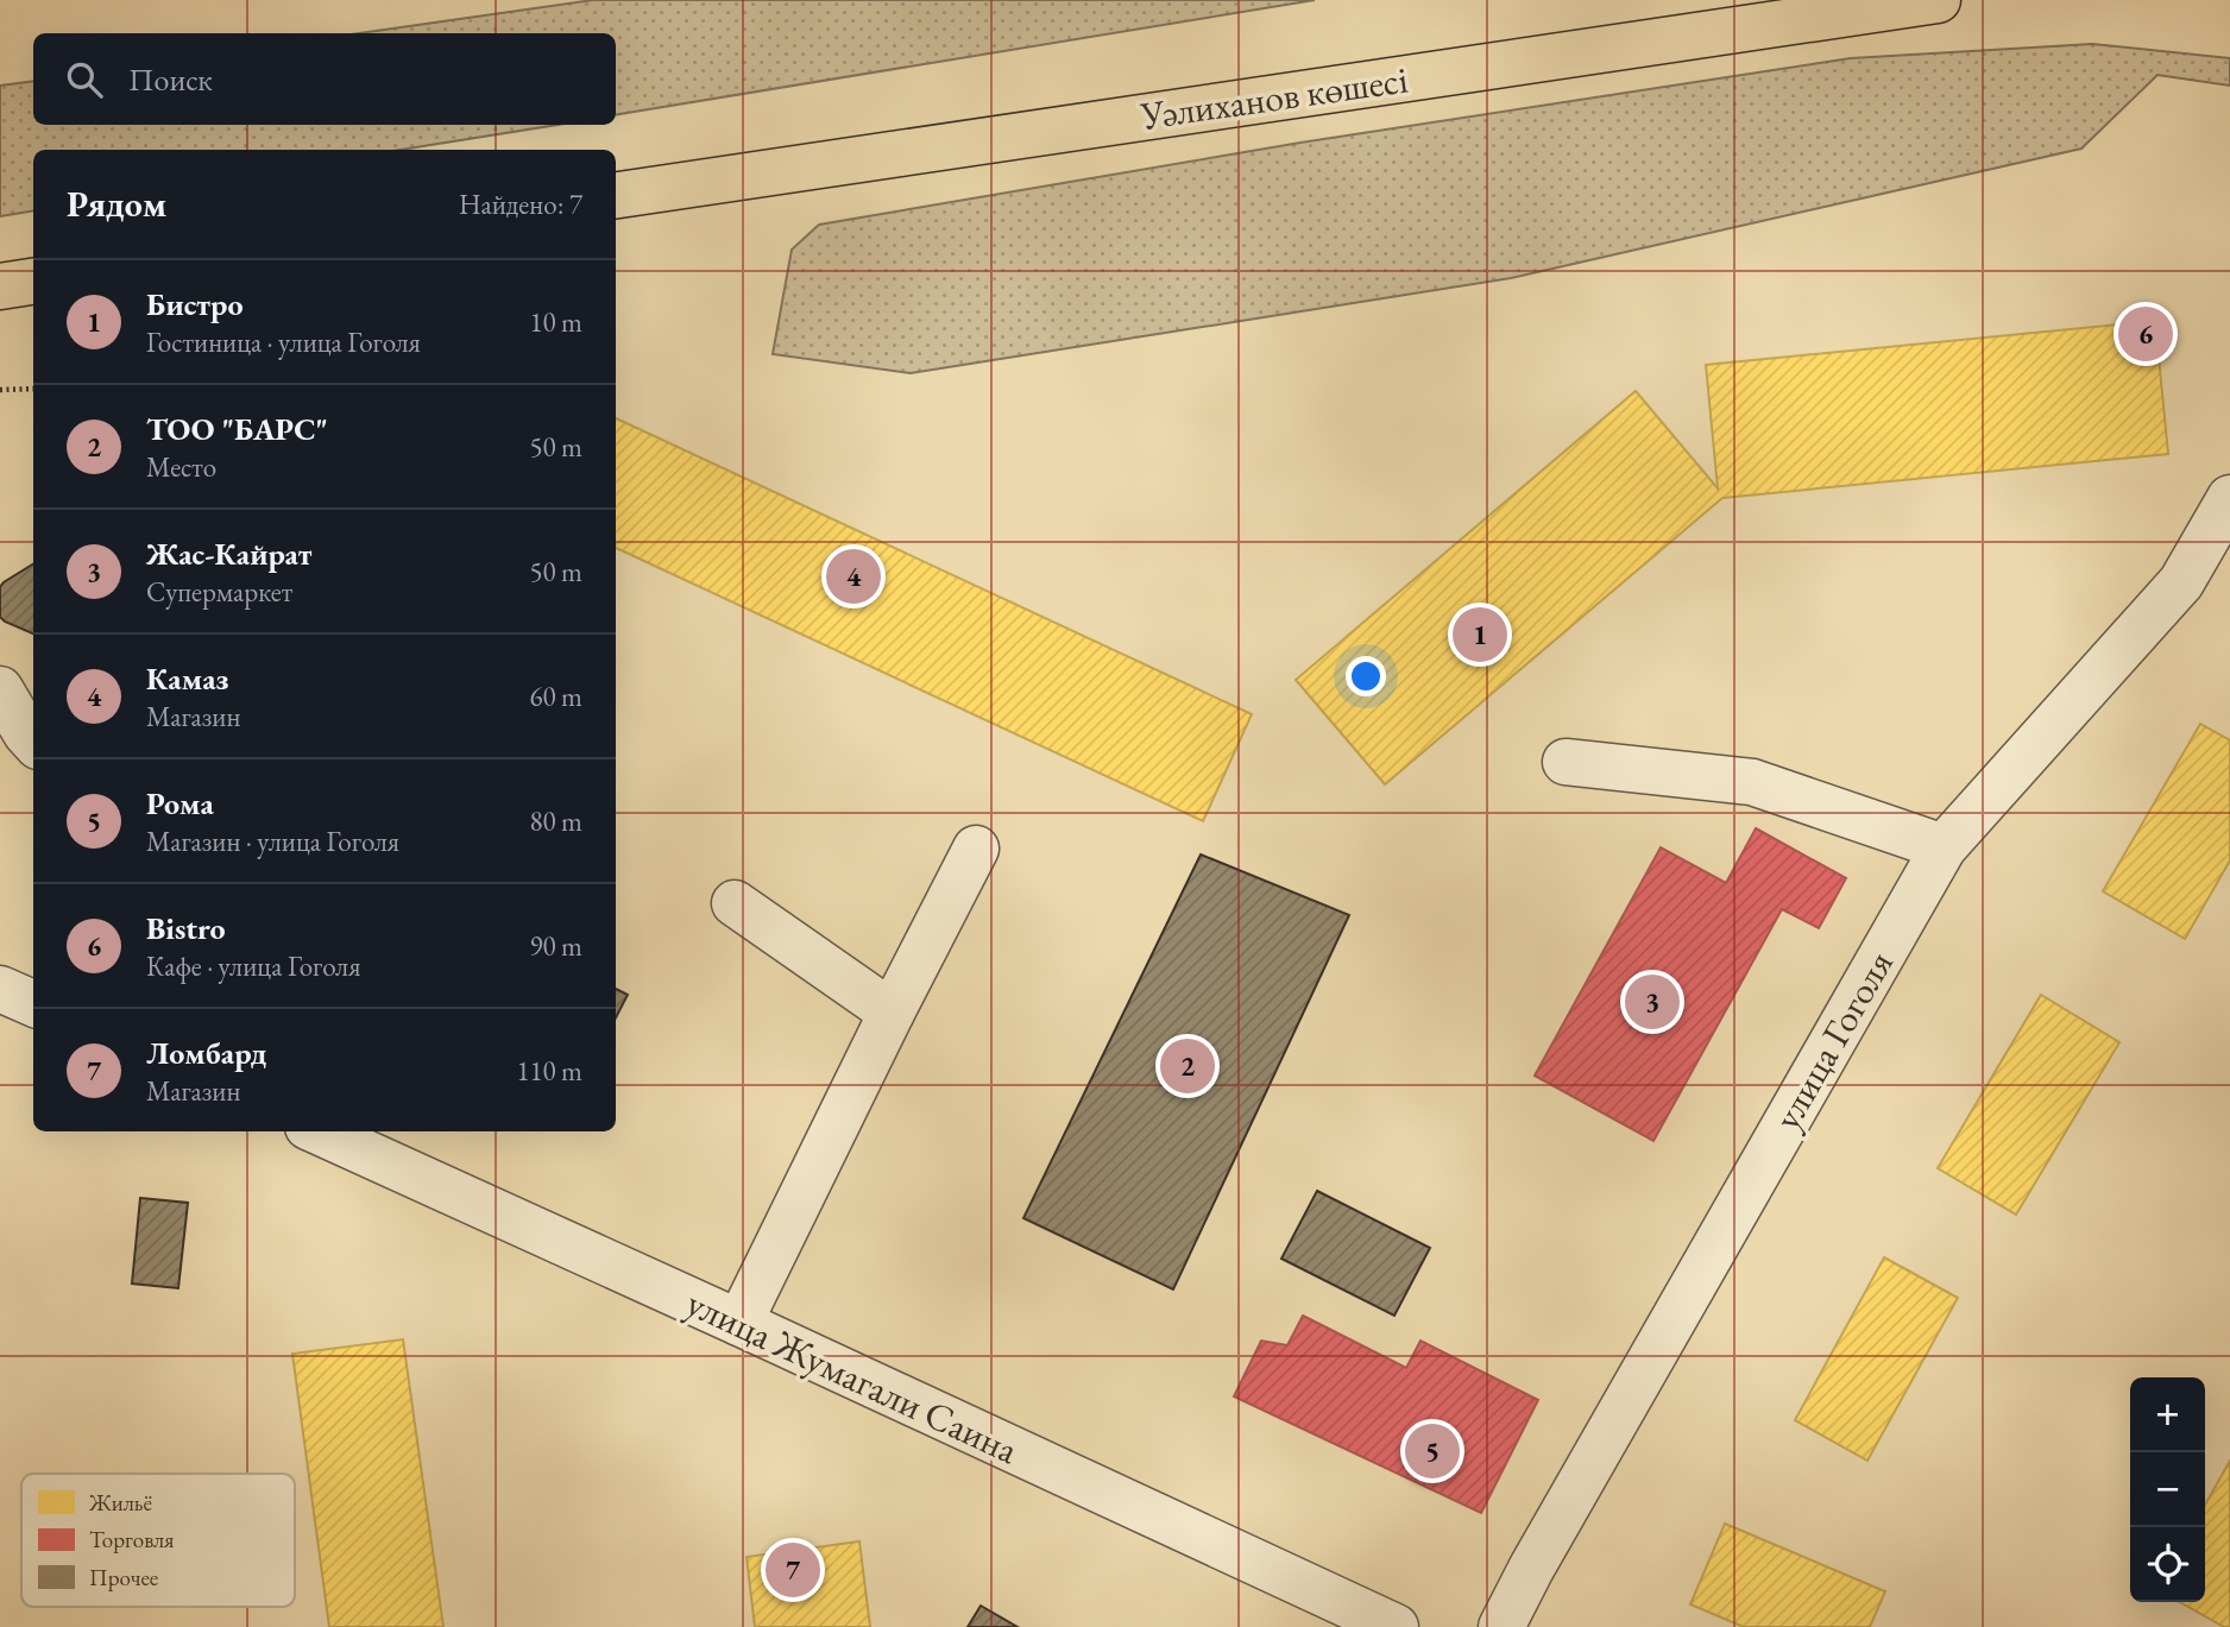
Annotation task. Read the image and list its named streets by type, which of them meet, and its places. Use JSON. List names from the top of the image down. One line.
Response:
{"streets":{"highway":["Уәлиханов көшесі"],"street":["улица Гоголя","улица Жумагали Саина"]},"legend":["Жильё","Торговля","Прочее"],"page":{"search":"Поиск","heading":["Рядом","Найдено: 7"],"list":[{"mark":"1","name":"Бистро","note":"Гостиница · улица Гоголя","value":"10 m"},{"mark":"2","name":"ТОО \"БАРС\"","note":"Место","value":"50 m"},{"mark":"3","name":"Жас-Кайрат","note":"Супермаркет","value":"50 m"},{"mark":"4","name":"Камаз","note":"Магазин","value":"60 m"},{"mark":"5","name":"Рома","note":"Магазин · улица Гоголя","value":"80 m"},{"mark":"6","name":"Bistro","note":"Кафе · улица Гоголя","value":"90 m"},{"mark":"7","name":"Ломбард","note":"Магазин","value":"110 m"}],"pins":["6","4","1","3","2","5","7"],"map_buttons":["+","−"]}}
